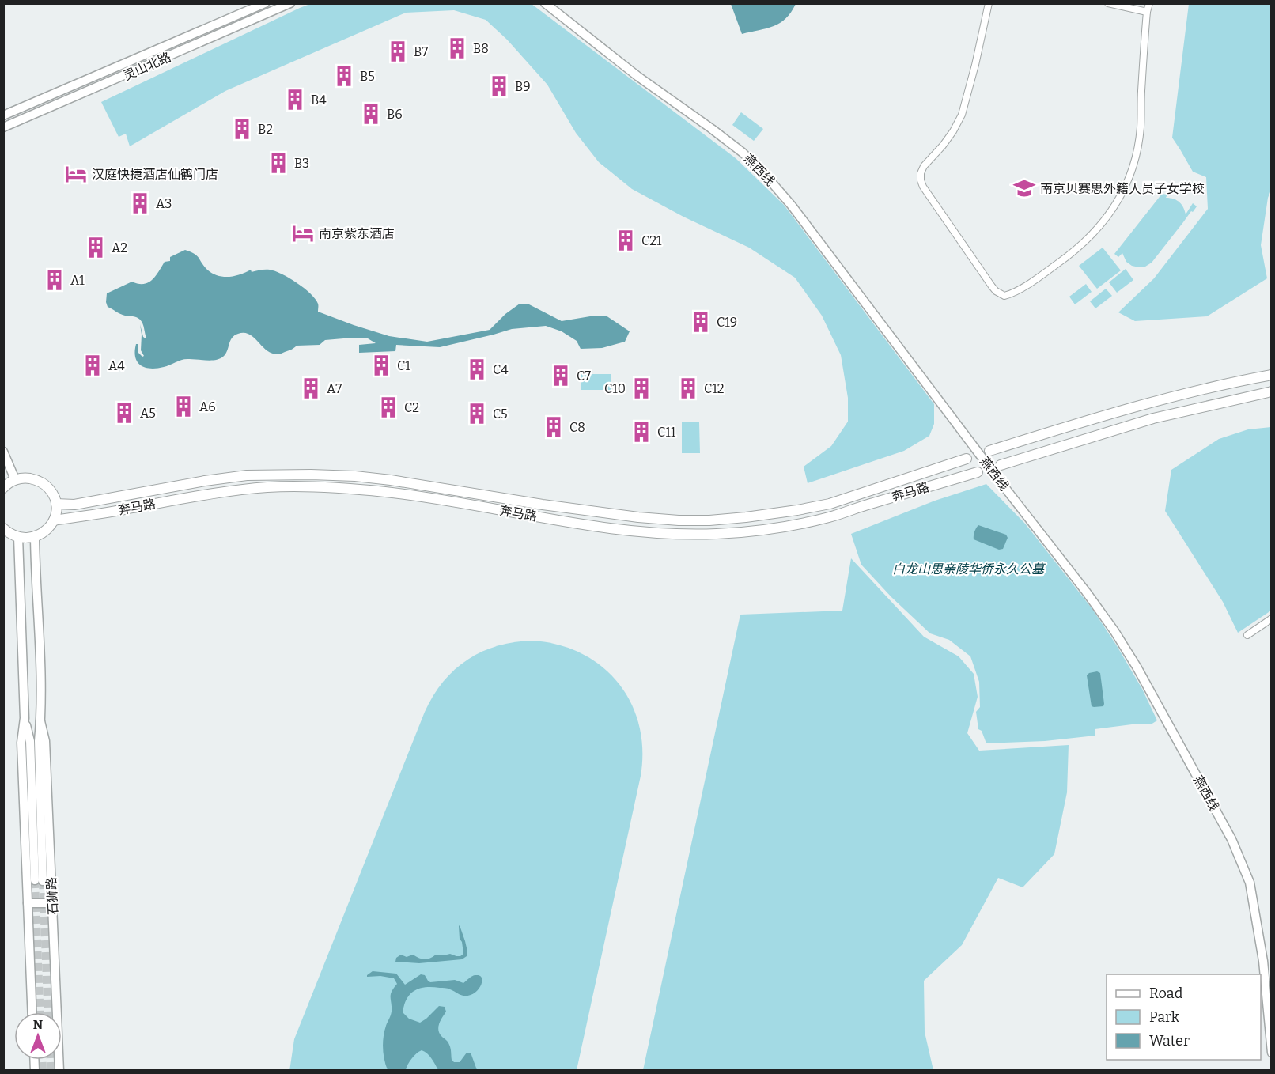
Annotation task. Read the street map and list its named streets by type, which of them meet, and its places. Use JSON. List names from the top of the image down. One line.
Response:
{"streets":{"main road":["灵山北路","燕西线","奔马路","石狮路"]},"parks":["白龙山思亲陵华侨永久公墓"],"places":{"building":["B8","B7","B5","B9","B4","B6","B2","B3","A3","C21","A2","A1","C19","A4","C1","C4","C7","A7","C10","C12","A6","C2","A5","C5","C8","C11"],"hotel":["汉庭快捷酒店仙鹤门店","南京紫东酒店"],"school or university":["南京贝赛思外籍人员子女学校"]},"legend":["Road","Park","Water"],"north":"top"}
